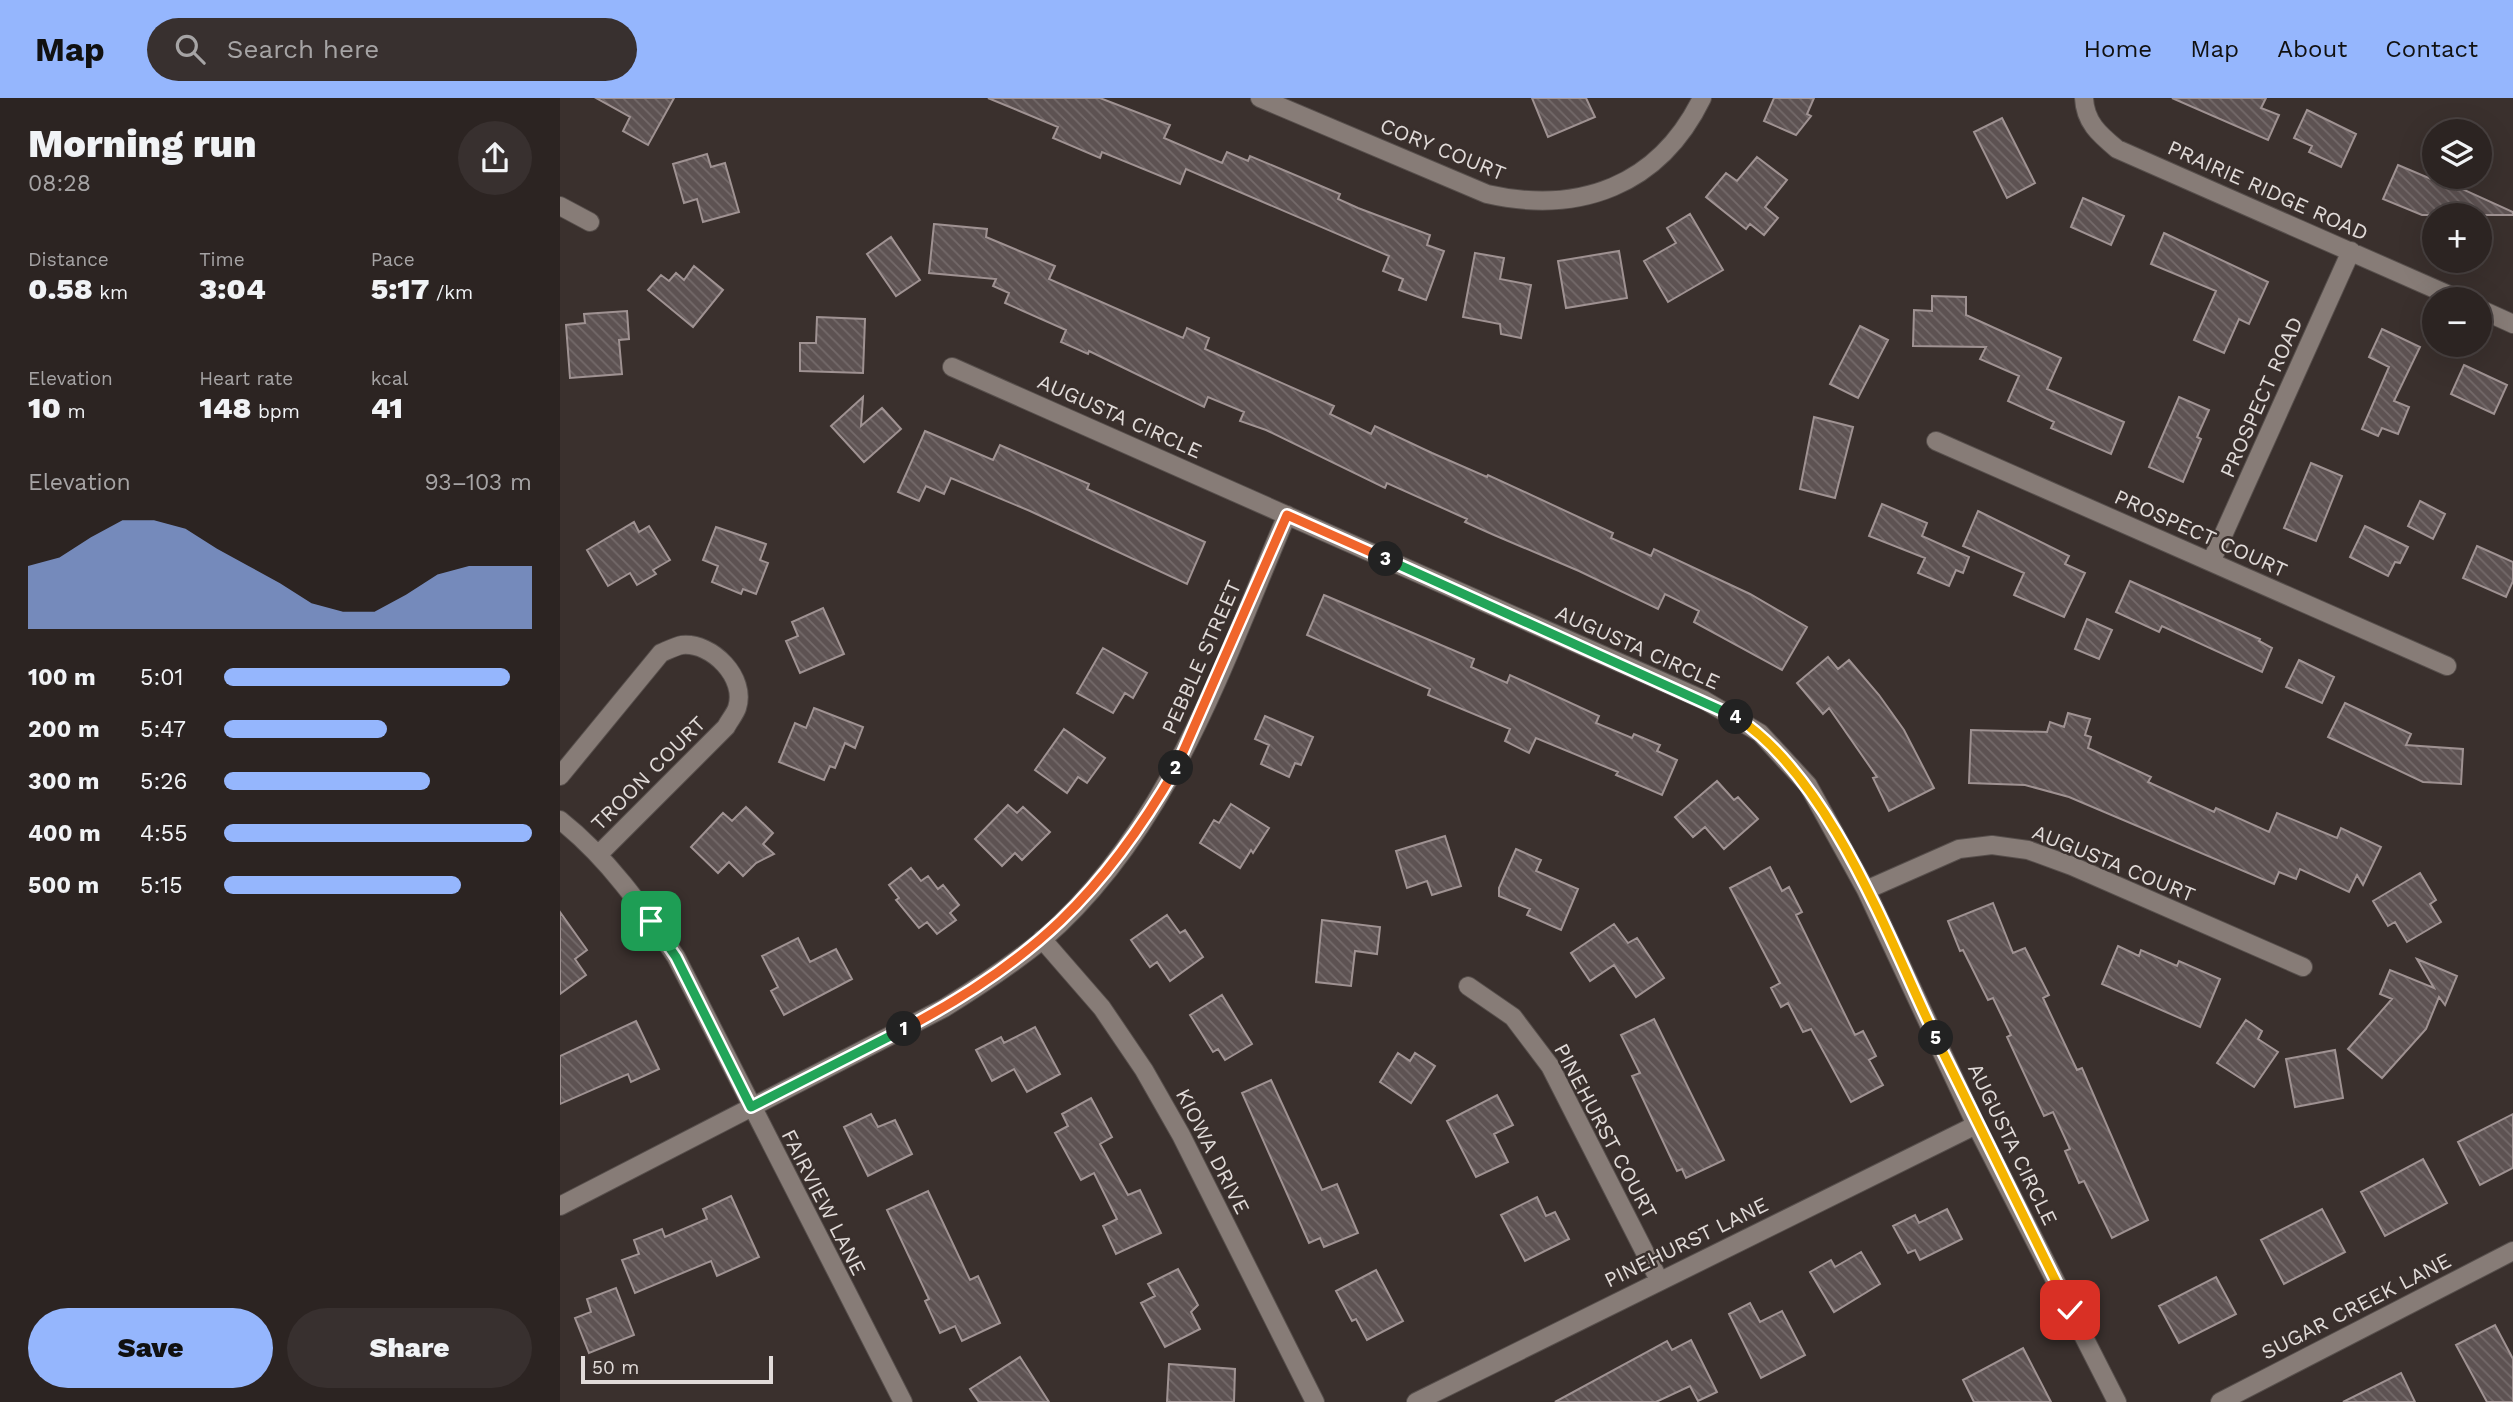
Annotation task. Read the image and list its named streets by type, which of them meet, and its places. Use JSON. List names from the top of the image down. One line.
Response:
{"streets":{"street":["CORY COURT","PRAIRIE RIDGE ROAD","PROSPECT ROAD","AUGUSTA CIRCLE","PROSPECT COURT","PEBBLE STREET","TROON COURT","AUGUSTA COURT","PINEHURST COURT","KIOWA DRIVE","FAIRVIEW LANE","PINEHURST LANE","SUGAR CREEK LANE"]},"crossings":[["PRAIRIE RIDGE ROAD","PROSPECT ROAD"],["PROSPECT ROAD","PROSPECT COURT"],["AUGUSTA CIRCLE","PEBBLE STREET"],["AUGUSTA CIRCLE","AUGUSTA COURT"],["AUGUSTA CIRCLE","PINEHURST LANE"],["PEBBLE STREET","KIOWA DRIVE"],["PEBBLE STREET","FAIRVIEW LANE"],["TROON COURT","FAIRVIEW LANE"],["PINEHURST COURT","PINEHURST LANE"]],"scale_bar":"50 m","page":{"header":"Map","search":"Search here","nav":["Home","Map","About","Contact"],"heading":["Morning run","08:28"],"map_buttons":["+","−"],"stats":[["Distance","0.58 km"],["Time","3:04"],["Pace","5:17 /km"],["Elevation","10 m"],["Heart rate","148 bpm"],["kcal","41"]],"chart":["Elevation","93–103 m"],"pins":["3","4","2","1","5"],"list":[{"name":"100 m","note":"5:01"},{"name":"200 m","note":"5:47"},{"name":"300 m","note":"5:26"},{"name":"400 m","note":"4:55"},{"name":"500 m","note":"5:15"}],"buttons":["Save","Share"],"scale":"50 m"}}
